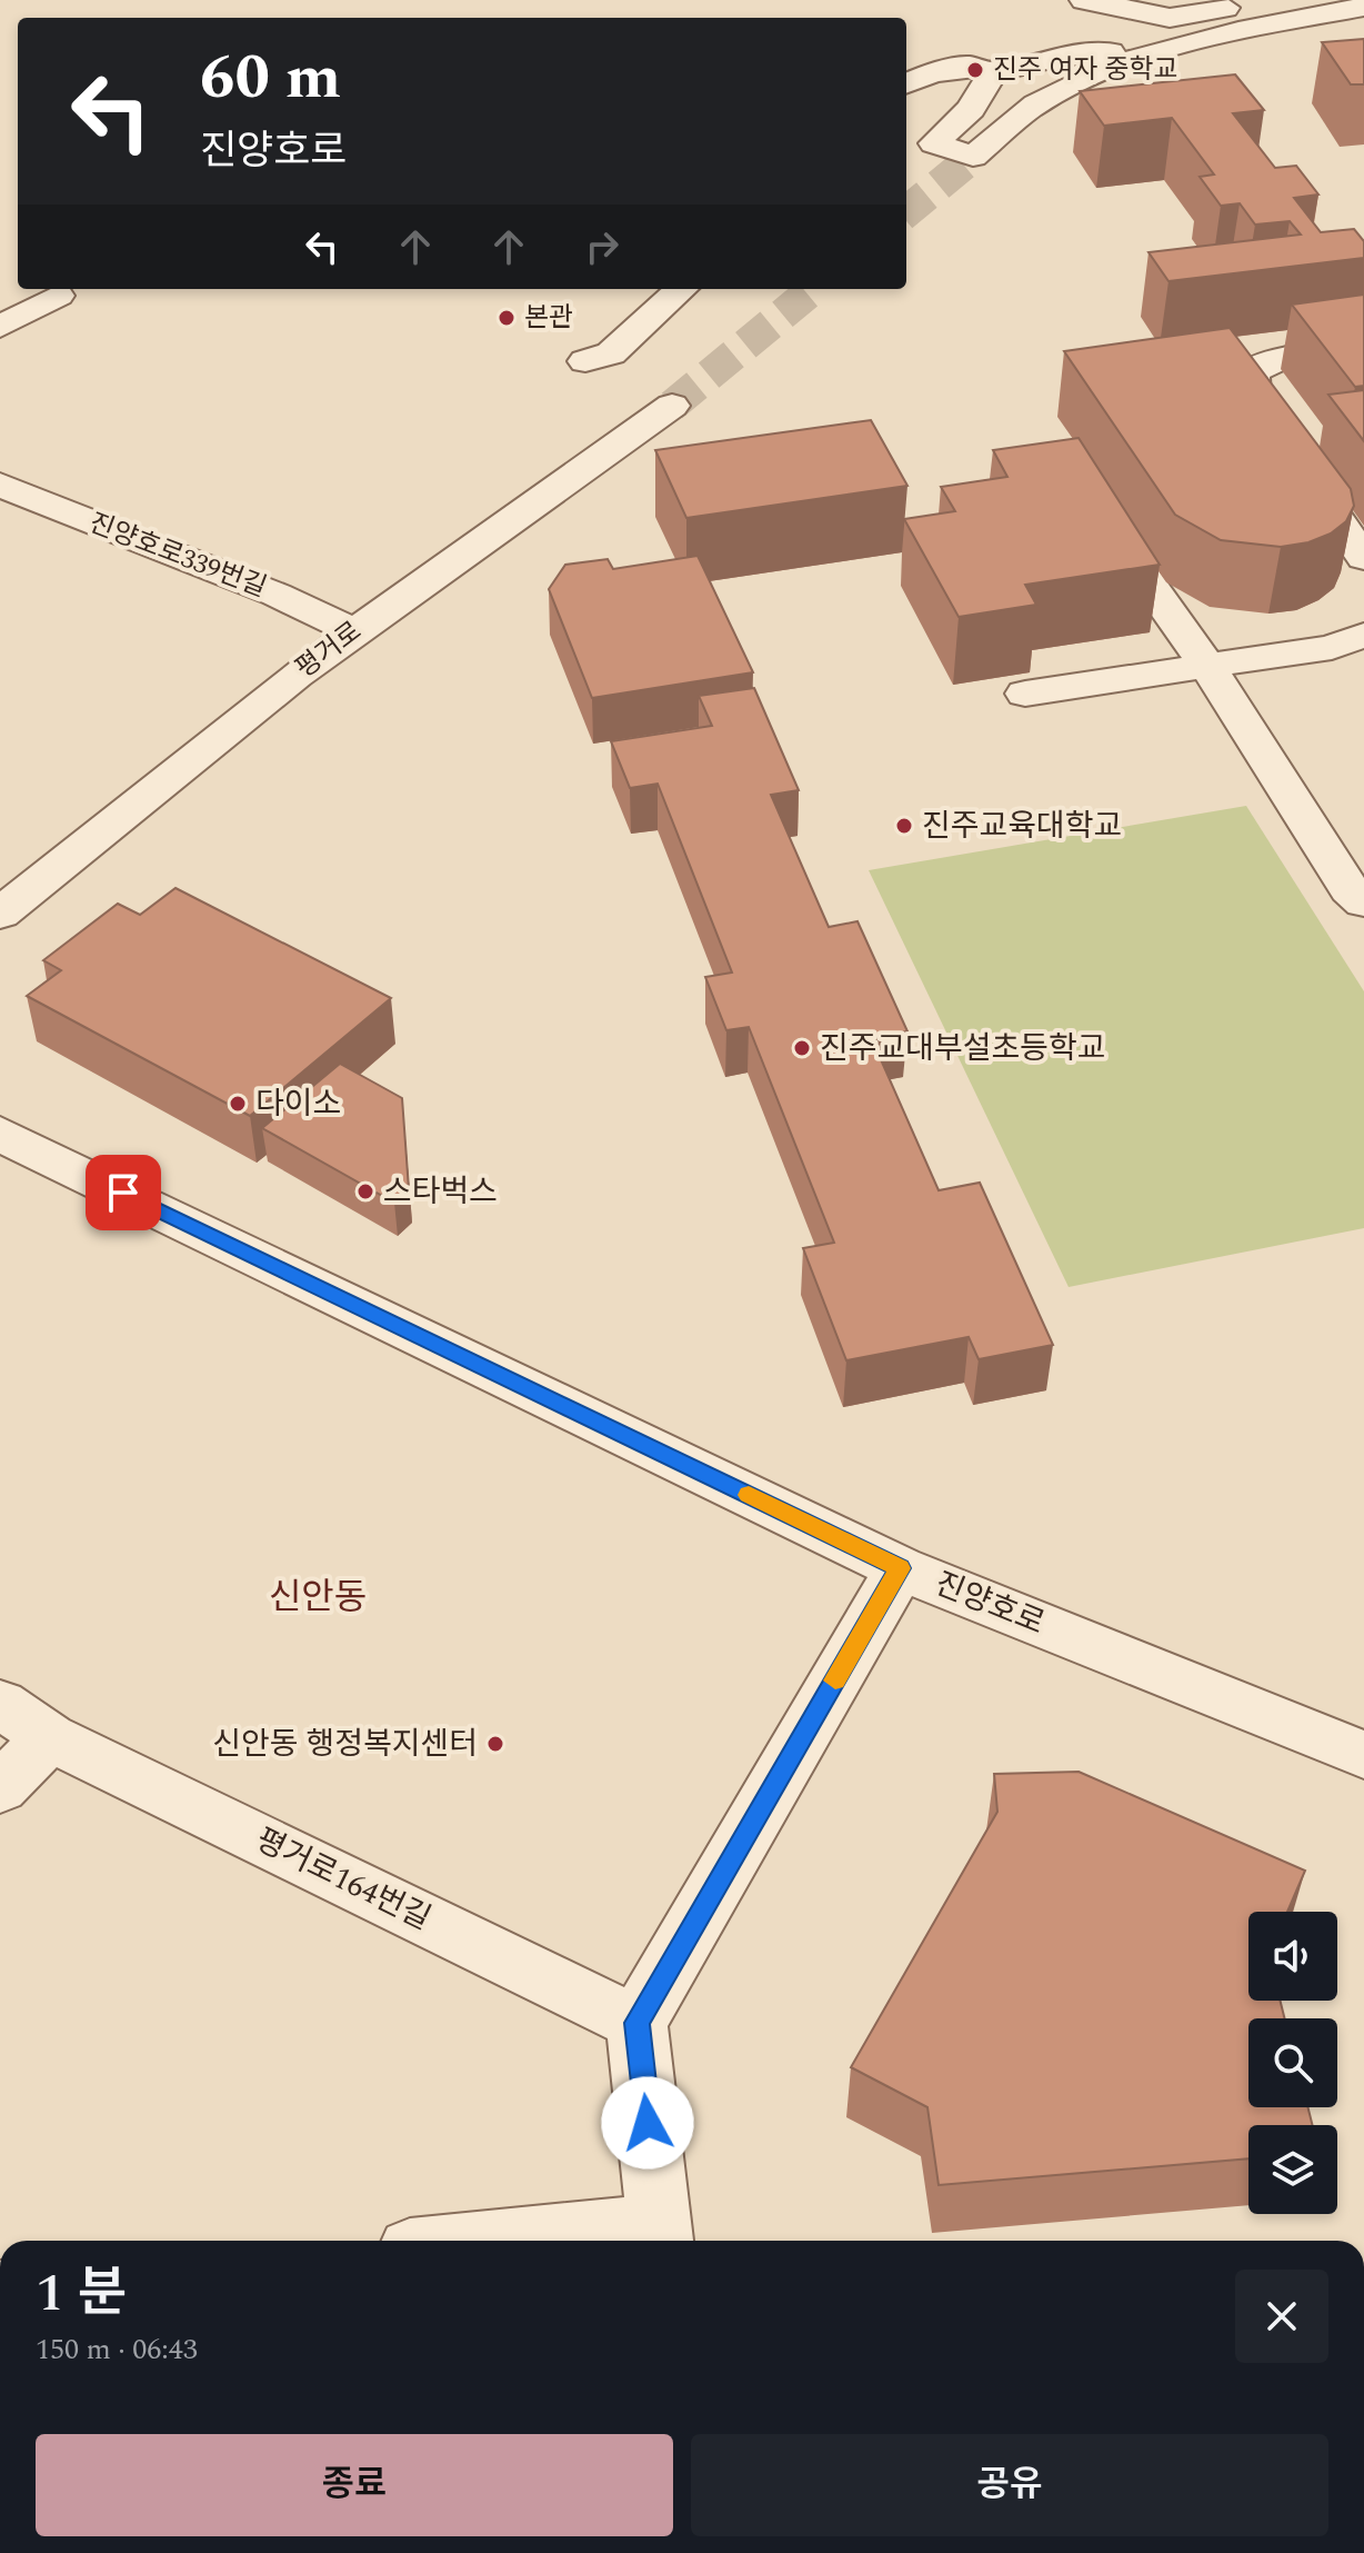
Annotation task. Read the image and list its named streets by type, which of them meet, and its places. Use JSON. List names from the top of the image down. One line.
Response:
{"streets":{"street":["진양호로339번길","평거로","진양호로","평거로164번길"]},"crossings":[["진양호로339번길","평거로"]],"districts":["신안동"],"places":["진주 여자 중학교","본관","진주교육대학교","진주교대부설초등학교","다이소","스타벅스","신안동 행정복지센터"],"page":{"turn":["60 m","진양호로"],"heading":["1 분","150 m · 06:43"],"buttons":["종료","공유"]}}
